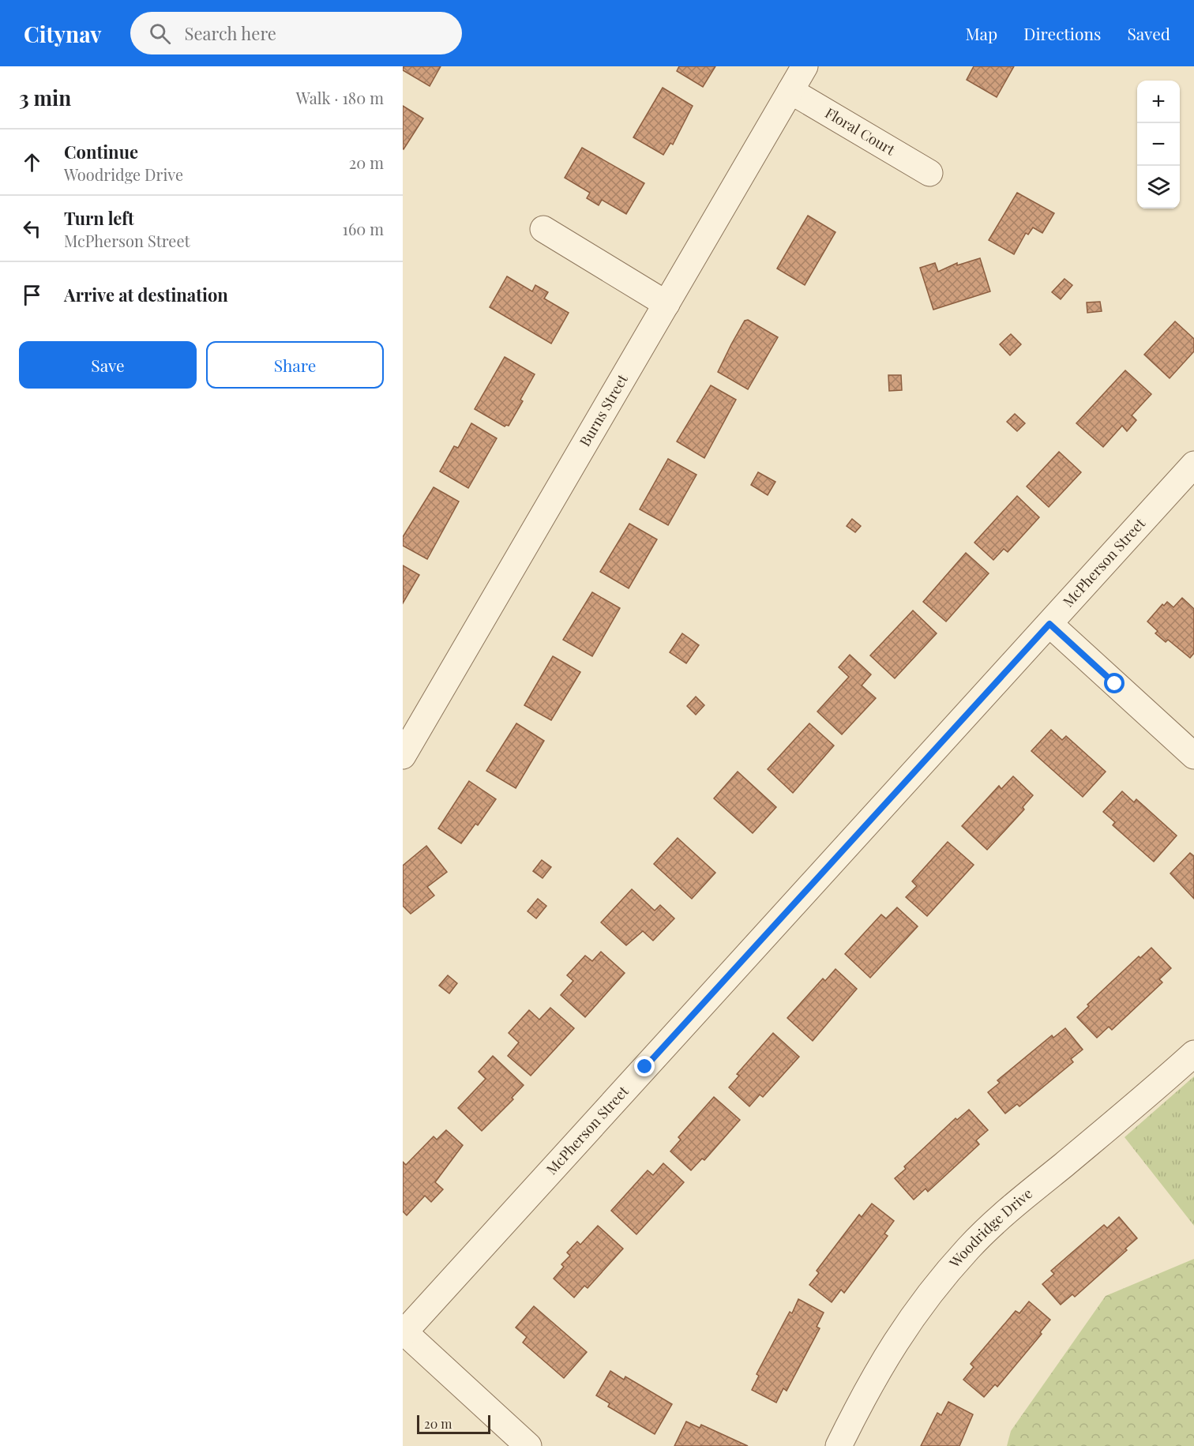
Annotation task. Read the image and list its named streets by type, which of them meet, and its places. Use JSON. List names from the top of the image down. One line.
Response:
{"streets":{"street":["Floral Court","Burns Street","McPherson Street","Woodridge Drive"]},"crossings":[["Floral Court","Burns Street"]],"scale_bar":"20 m","page":{"header":"Citynav","search":"Search here","nav":["Map","Directions","Saved"],"heading":["3 min","Walk · 180 m"],"map_buttons":["+","−"],"list":[["Continue","Woodridge Drive","20 m"],["Turn left","McPherson Street","160 m"],"Arrive at destination"],"buttons":["Save","Share"],"scale":"20 m"}}
